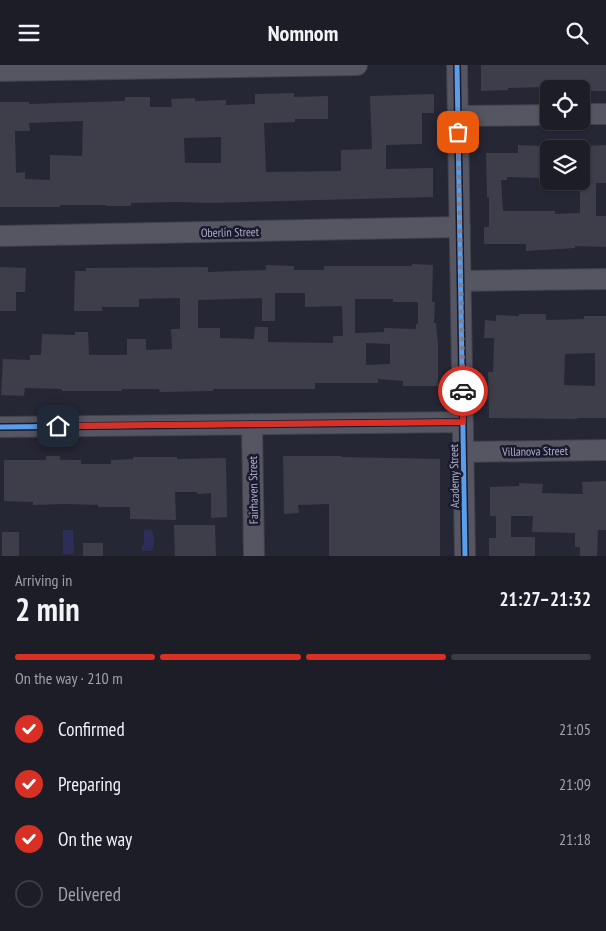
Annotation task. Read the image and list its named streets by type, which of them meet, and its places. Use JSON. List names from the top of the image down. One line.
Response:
{"streets":{"street":["Oberlin Street","Villanova Street","Academy Street","Fairhaven Street"]},"crossings":[["Oberlin Street","Academy Street"],["Villanova Street","Academy Street"]],"page":{"header":"Nomnom","heading":["2 min","Arriving in","21:27–21:32"],"bar":"On the way · 210 m","list":[["Confirmed","21:05"],["Preparing","21:09"],["On the way","21:18"],"Delivered"]}}
